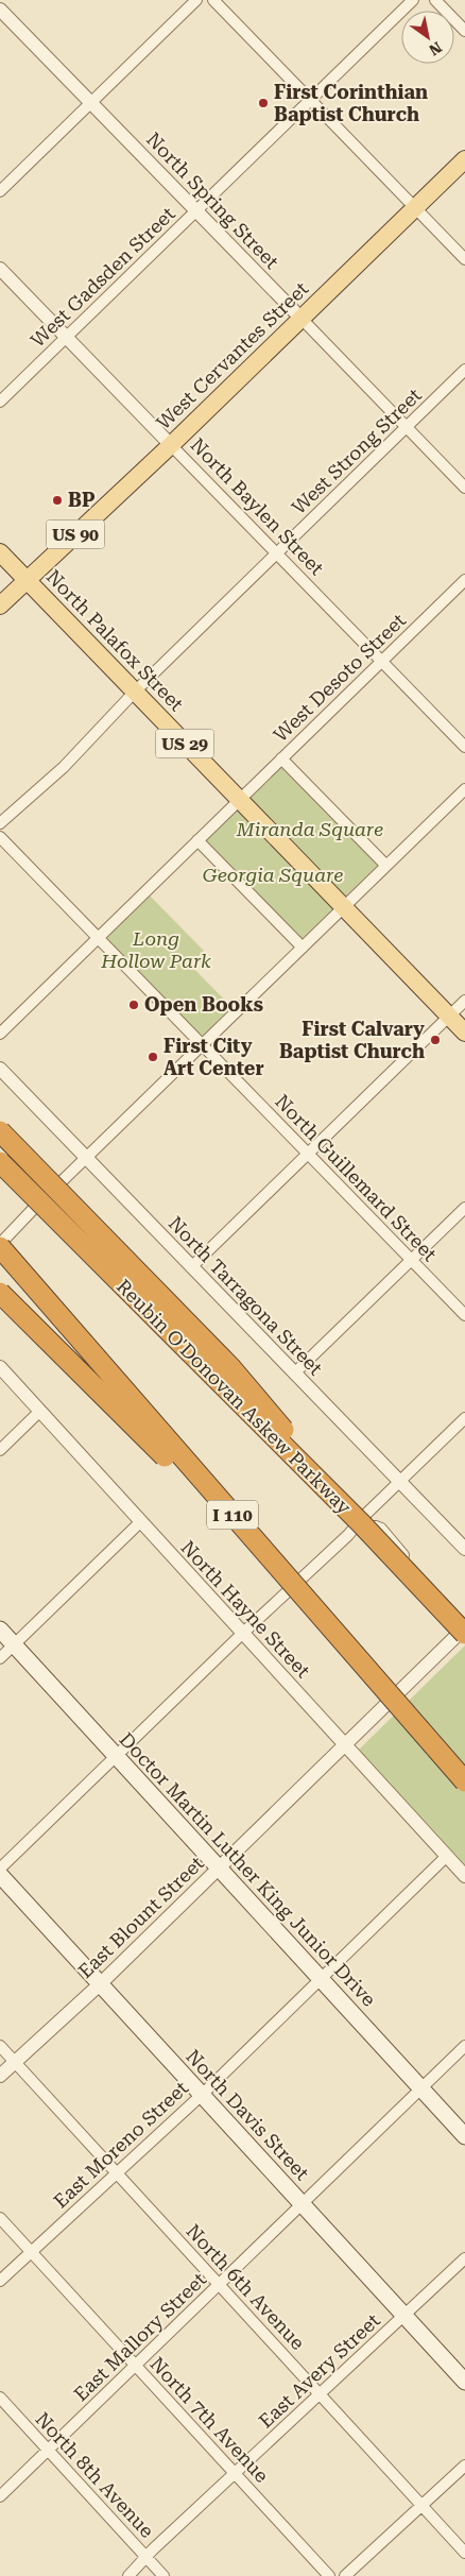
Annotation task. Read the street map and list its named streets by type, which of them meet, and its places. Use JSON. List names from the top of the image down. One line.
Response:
{"streets":{"highway":["Reubin O'Donovan Askew Parkway","I 110"],"main road":["West Cervantes Street","US 90","North Palafox Street","US 29","Doctor Martin Luther King Junior Drive","North Davis Street"],"street":["North Spring Street","West Gadsden Street","West Strong Street","North Baylen Street","West Desoto Street","North Guillemard Street","North Tarragona Street","North Hayne Street","East Blount Street","East Moreno Street","North 6th Avenue","East Mallory Street","East Avery Street","North 7th Avenue","North 8th Avenue"]},"crossings":[["North Spring Street","West Gadsden Street"],["North Spring Street","West Cervantes Street"],["North Spring Street","West Strong Street"],["West Gadsden Street","North Baylen Street"],["West Cervantes Street","North Baylen Street"],["West Cervantes Street","US 90"],["West Cervantes Street","North Palafox Street"],["West Strong Street","North Baylen Street"],["West Strong Street","North Palafox Street"],["North Baylen Street","West Desoto Street"],["US 90","North Palafox Street"],["North Palafox Street","West Desoto Street"],["West Desoto Street","North Guillemard Street"],["North Hayne Street","East Blount Street"],["North Hayne Street","East Moreno Street"],["Doctor Martin Luther King Junior Drive","East Blount Street"],["Doctor Martin Luther King Junior Drive","East Moreno Street"],["Doctor Martin Luther King Junior Drive","East Mallory Street"],["East Blount Street","North Davis Street"],["East Blount Street","North 6th Avenue"],["North Davis Street","East Moreno Street"],["North Davis Street","East Mallory Street"],["North Davis Street","East Avery Street"],["East Moreno Street","North 6th Avenue"],["East Moreno Street","North 7th Avenue"],["North 6th Avenue","East Mallory Street"],["North 6th Avenue","East Avery Street"],["East Mallory Street","North 7th Avenue"],["East Mallory Street","North 8th Avenue"],["East Avery Street","North 7th Avenue"],["East Avery Street","North 8th Avenue"]],"parks":["Miranda Square","Georgia Square","Long Hollow Park"],"places":["First Corinthian Baptist Church","BP","Open Books","First Calvary Baptist Church","First City Art Center"],"north":"bottom right"}
